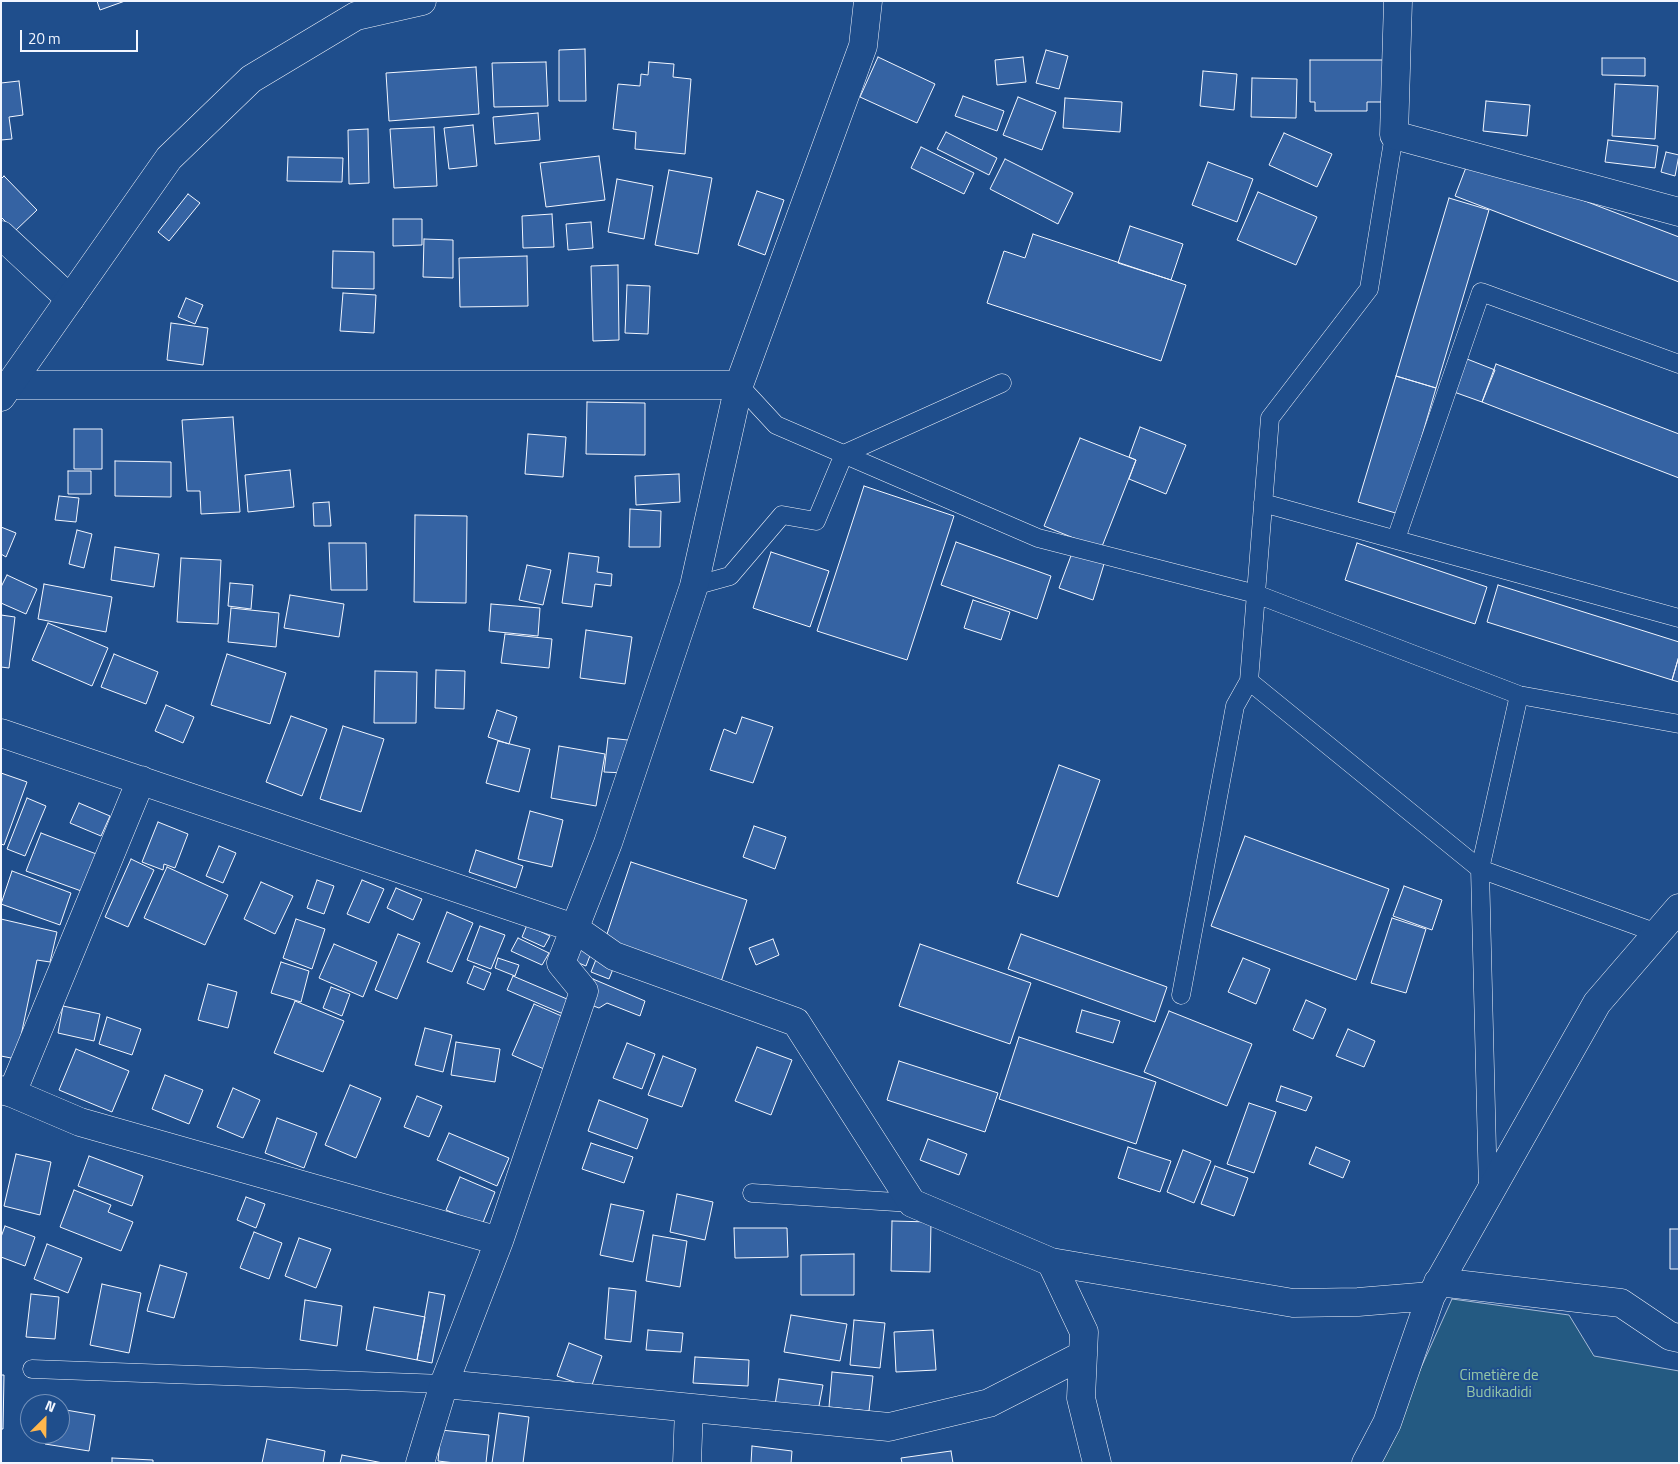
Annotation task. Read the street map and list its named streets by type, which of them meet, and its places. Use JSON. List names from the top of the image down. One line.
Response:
{"parks":["Cimetière de Budikadidi"],"scale_bar":"20 m","north":"top right"}
